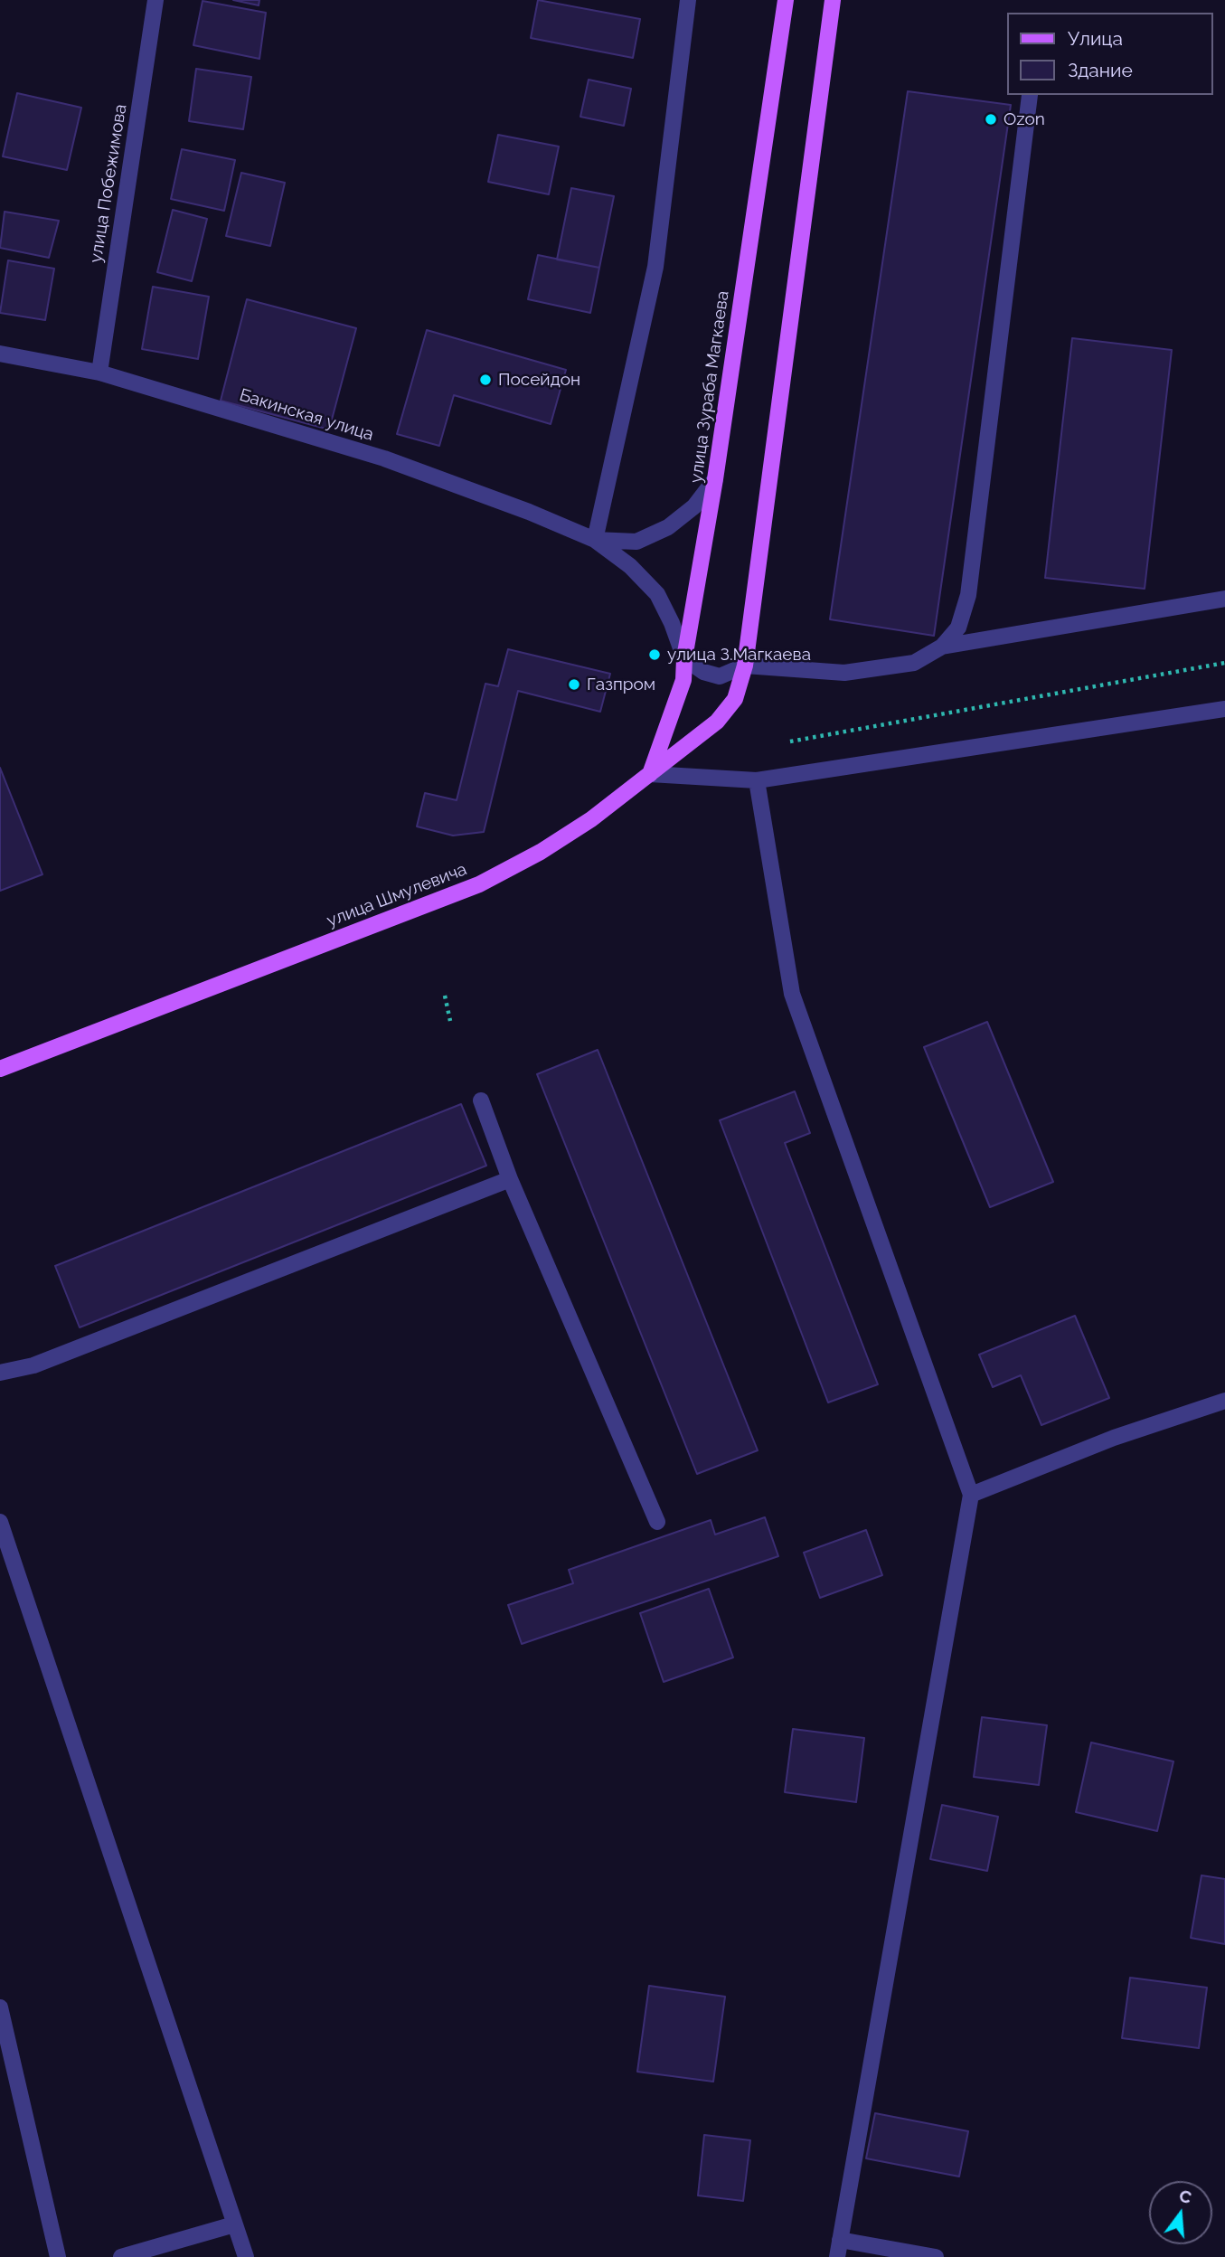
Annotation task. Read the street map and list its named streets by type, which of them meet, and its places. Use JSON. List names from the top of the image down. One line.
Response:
{"streets":{"main road":["улица Зураба Магкаева","улица Шмулевича"],"street":["улица Побежимова","Бакинская улица"]},"crossings":[["улица Побежимова","Бакинская улица"],["улица Зураба Магкаева","Бакинская улица"],["улица Зураба Магкаева","улица Шмулевича"]],"places":["Ozon","Посейдон","улица З.Магкаева","Газпром"],"legend":["Улица","Здание"],"north":"top"}
